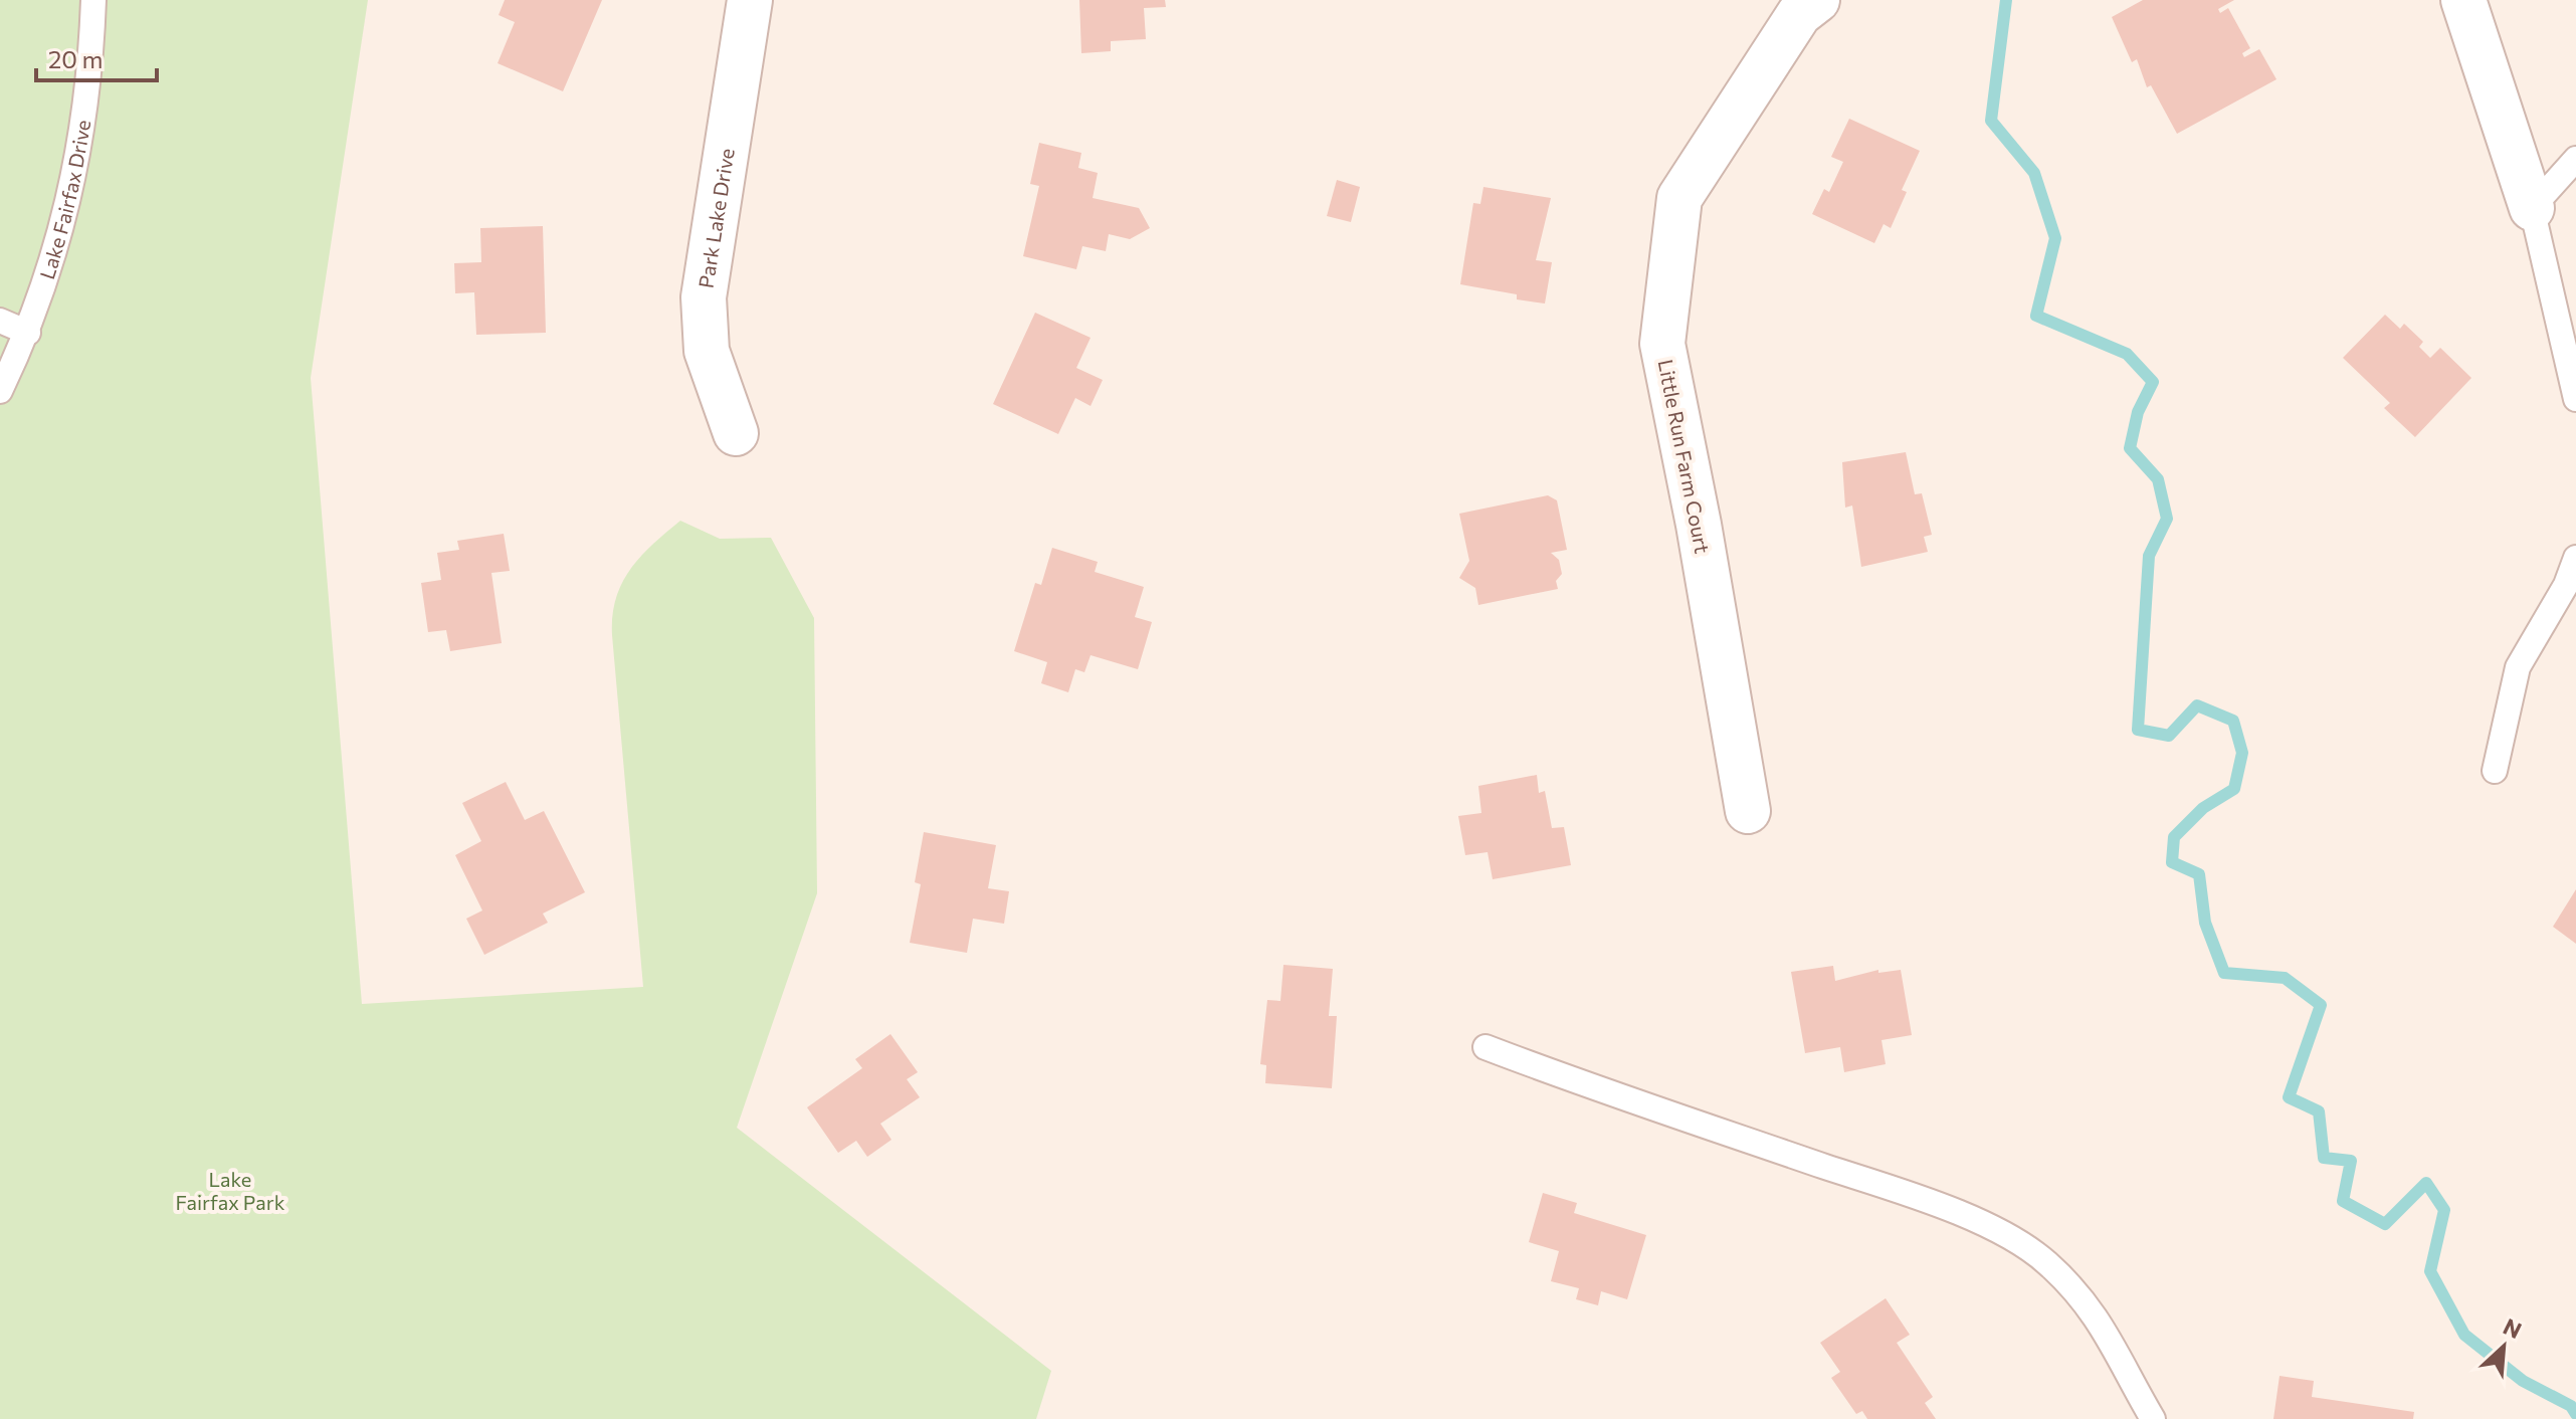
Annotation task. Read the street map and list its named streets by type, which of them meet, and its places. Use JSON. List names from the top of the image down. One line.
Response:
{"streets":{"street":["Park Lake Drive","Little Run Farm Court"],"lane":["Lake Fairfax Drive"]},"parks":["Lake Fairfax Park"],"scale_bar":"20 m","north":"top right"}
